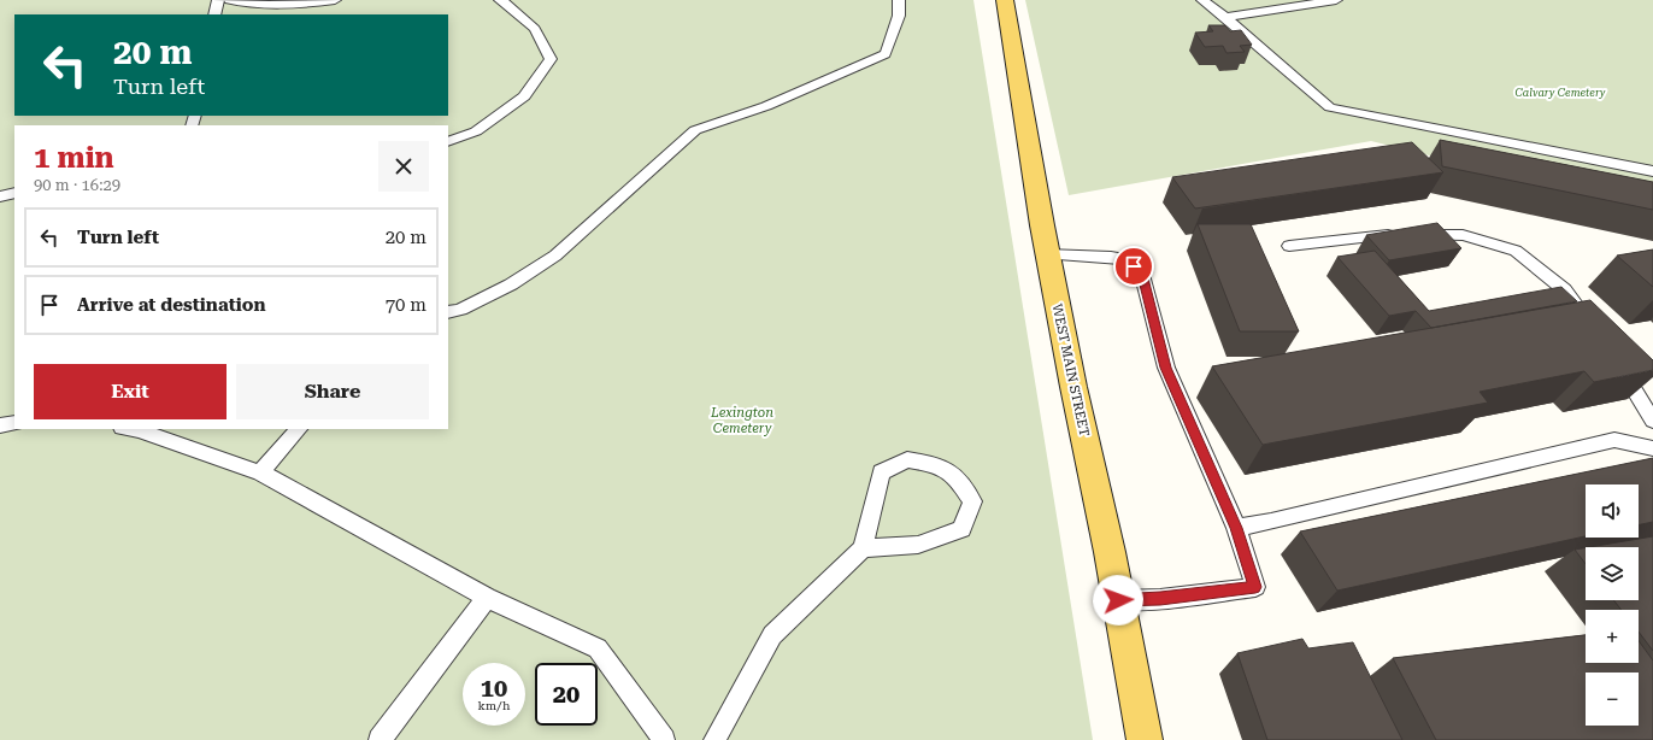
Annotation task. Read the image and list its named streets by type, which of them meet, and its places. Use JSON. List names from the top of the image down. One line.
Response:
{"streets":{"main road":["WEST MAIN STREET"]},"parks":["Calvary Cemetery","Lexington Cemetery"],"page":{"turn":["20 m","Turn left"],"heading":["1 min","90 m · 16:29"],"list":[{"name":"Turn left","value":"20 m"},{"name":"Arrive at destination","value":"70 m"}],"buttons":["Exit","Share"],"map_buttons":["+","−"],"speed":"10 km/h","limit":"20"}}
